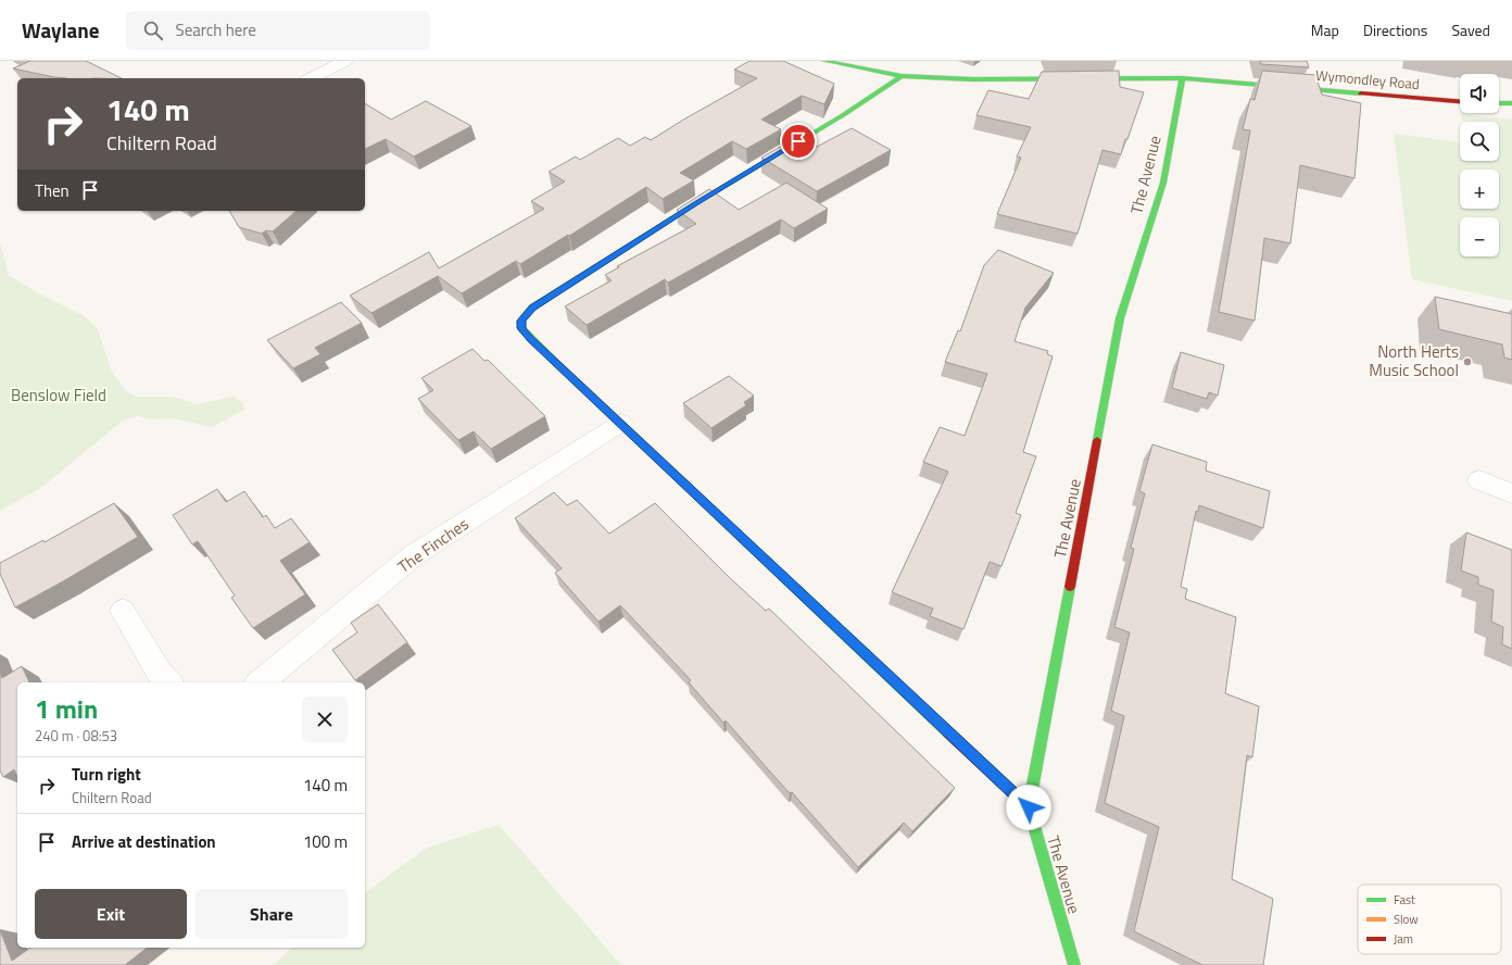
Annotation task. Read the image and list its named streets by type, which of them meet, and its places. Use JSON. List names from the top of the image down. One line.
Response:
{"streets":{"street":["Wymondley Road","The Avenue","The Finches"]},"crossings":[["Wymondley Road","The Avenue"]],"parks":["Benslow Field"],"places":["North Herts Music School"],"legend":["Fast","Slow","Jam"],"page":{"header":"Waylane","search":"Search here","nav":["Map","Directions","Saved"],"map_buttons":["+","−"],"turn":["140 m","Chiltern Road"],"then":"Then","heading":["1 min","240 m · 08:53"],"list":[{"name":"Turn right","note":"Chiltern Road","value":"140 m"},{"name":"Arrive at destination","value":"100 m"}],"buttons":["Exit","Share"]}}
